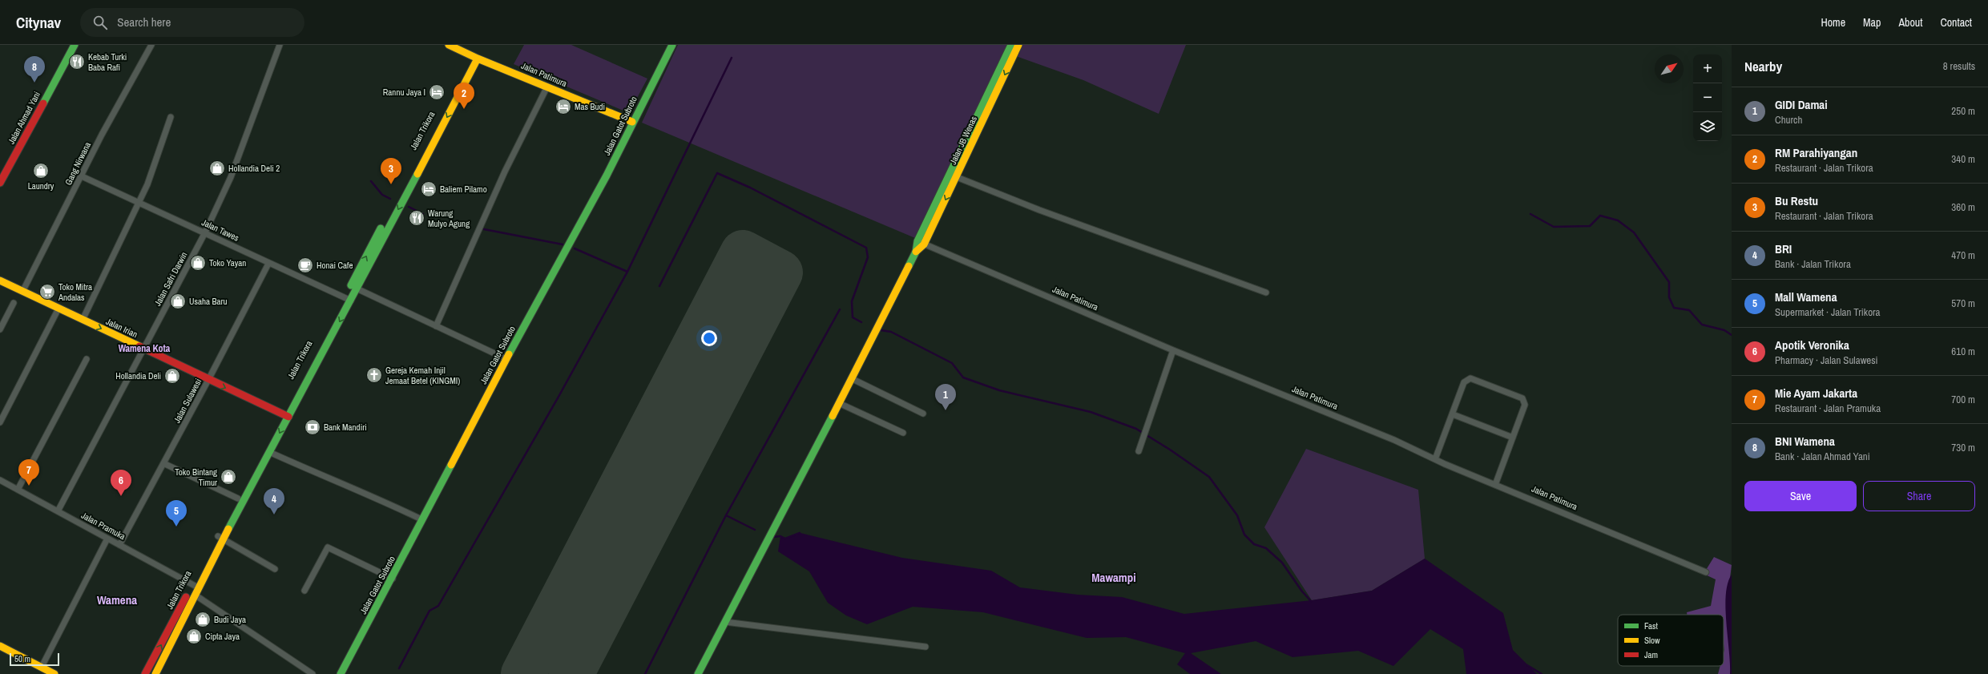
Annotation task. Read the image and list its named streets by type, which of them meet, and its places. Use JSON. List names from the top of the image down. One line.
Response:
{"streets":{"main road":["Jalan Patimura","Jalan Ahmad Yani","Jalan Gatot Subroto","Jalan Trikora","Jalan JB Wenas","Jalan Irian"],"street":["Gang Nirwana","Jalan Tawes","Jalan Safri Darwin","Jalan Sulawesi","Jalan Pramuka"]},"crossings":[["Jalan Patimura","Jalan Gatot Subroto"],["Jalan Patimura","Jalan Trikora"],["Jalan Patimura","Jalan JB Wenas"],["Jalan Trikora","Jalan Tawes"],["Jalan Trikora","Jalan Irian"],["Jalan Trikora","Jalan Pramuka"],["Gang Nirwana","Jalan Tawes"],["Gang Nirwana","Jalan Irian"],["Jalan Tawes","Jalan Safri Darwin"],["Jalan Tawes","Jalan Sulawesi"],["Jalan Safri Darwin","Jalan Irian"],["Jalan Safri Darwin","Jalan Pramuka"],["Jalan Irian","Jalan Sulawesi"],["Jalan Sulawesi","Jalan Pramuka"]],"one_way":["Jalan Irian"],"districts":["Wamena Kota","Mawampi","Wamena"],"places":{"restaurant":["Kebab Turki Baba Rafi","Warung Mulyo Agung"],"hotel":["Rannu Jaya I","Mas Budi","Baliem Pilamo"],"shop":["Hollandia Deli 2","Laundry","Toko Yayan","Usaha Baru","Hollandia Deli","Toko Bintang Timur","Budi Jaya","Cipta Jaya"],"cafe":["Honai Cafe"],"supermarket":["Toko Mitra Andalas"],"church":["Gereja Kemah Injil Jemaat Betel (KINGMI)"],"bank":["Bank Mandiri"]},"legend":["Fast","Slow","Jam"],"scale_bar":"50 m","north":"top right","page":{"header":"Citynav","search":"Search here","nav":["Home","Map","About","Contact"],"heading":["Nearby","8 results"],"map_buttons":["+","−"],"pins":["8","2","3","1","7","6","4","5"],"list":[{"mark":"1","name":"GIDI Damai","note":"Church","value":"250 m"},{"mark":"2","name":"RM Parahiyangan","note":"Restaurant · Jalan Trikora","value":"340 m"},{"mark":"3","name":"Bu Restu","note":"Restaurant · Jalan Trikora","value":"360 m"},{"mark":"4","name":"BRI","note":"Bank · Jalan Trikora","value":"470 m"},{"mark":"5","name":"Mall Wamena","note":"Supermarket · Jalan Trikora","value":"570 m"},{"mark":"6","name":"Apotik Veronika","note":"Pharmacy · Jalan Sulawesi","value":"610 m"},{"mark":"7","name":"Mie Ayam Jakarta","note":"Restaurant · Jalan Pramuka","value":"700 m"},{"mark":"8","name":"BNI Wamena","note":"Bank · Jalan Ahmad Yani","value":"730 m"}],"buttons":["Save","Share"],"scale":"50 m"}}
